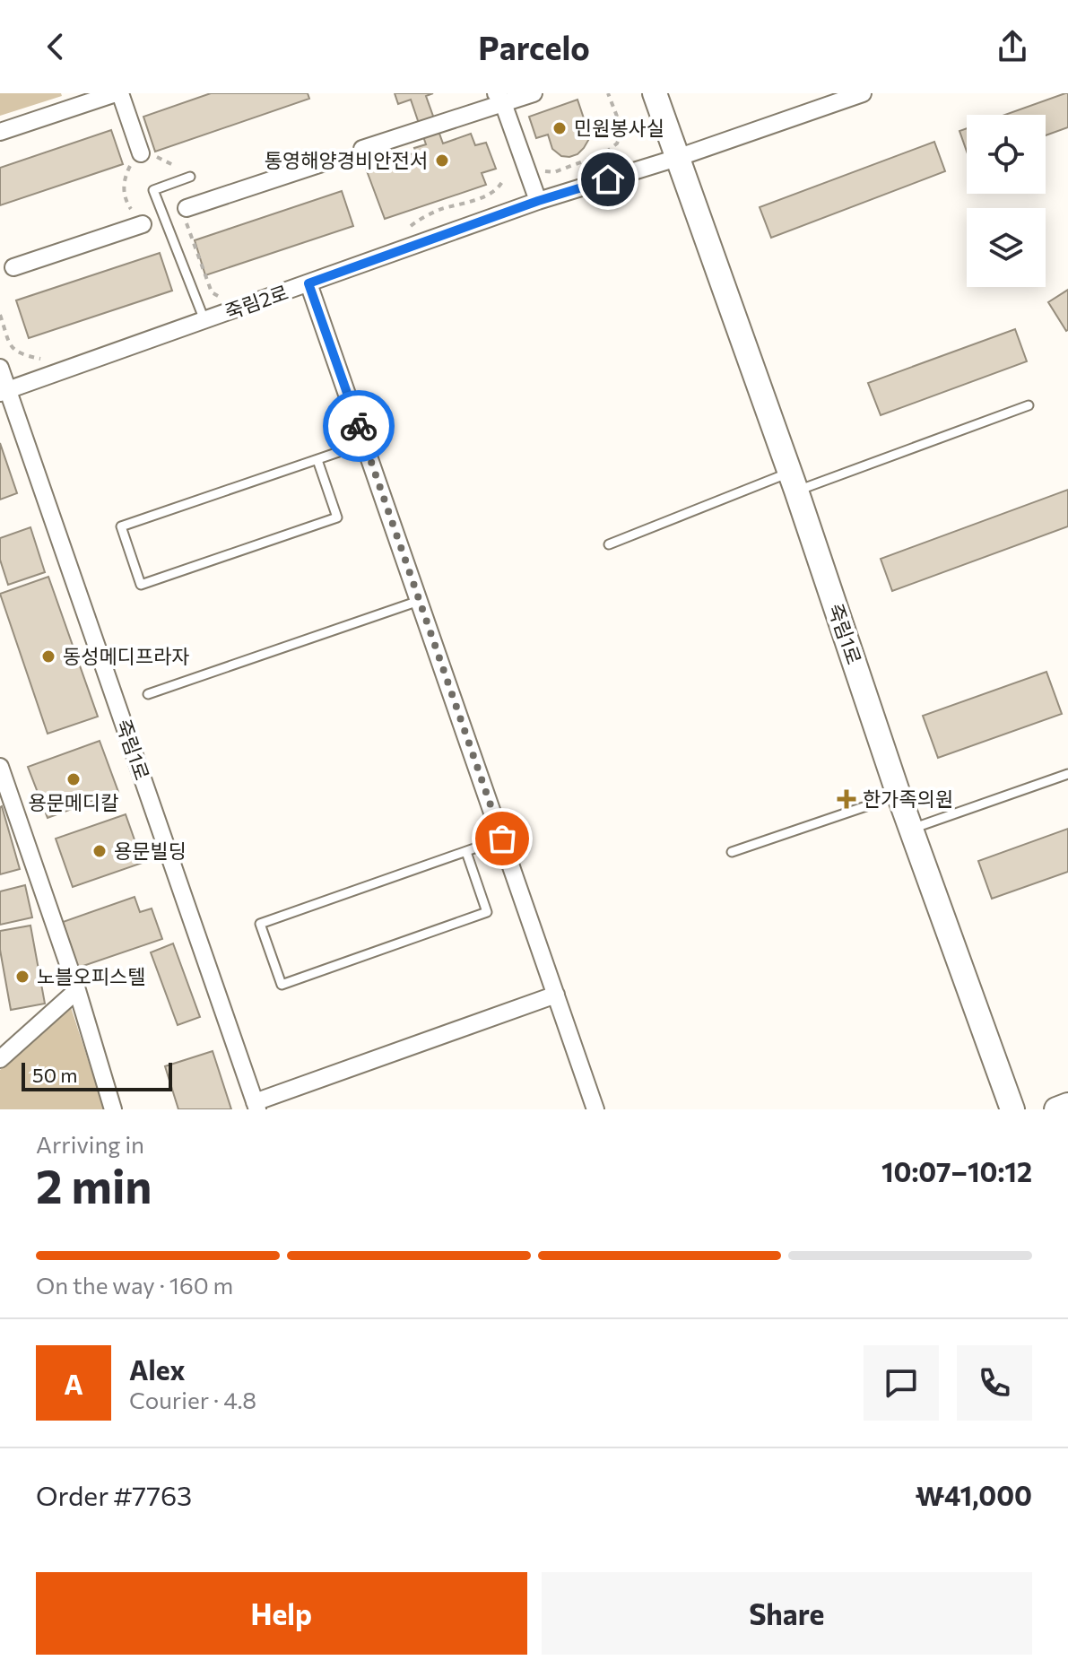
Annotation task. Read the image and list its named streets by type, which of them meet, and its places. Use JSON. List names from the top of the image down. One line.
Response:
{"streets":{"street":["죽림2로","죽림1로"]},"crossings":[["죽림2로","죽림1로"]],"places":{"other":["민원봉사실","통영해양경비안전서","동성메디프라자","용문메디칼","용문빌딩","노블오피스텔"],"health":["한가족의원"]},"scale_bar":"50 m","page":{"header":"Parcelo","scale":"50 m","heading":["2 min","Arriving in","10:07–10:12"],"panel":["Alex","Courier · 4.8","Order #7763","₩41,000"],"bar":"On the way · 160 m","round":"A","buttons":["Help","Share"]}}
